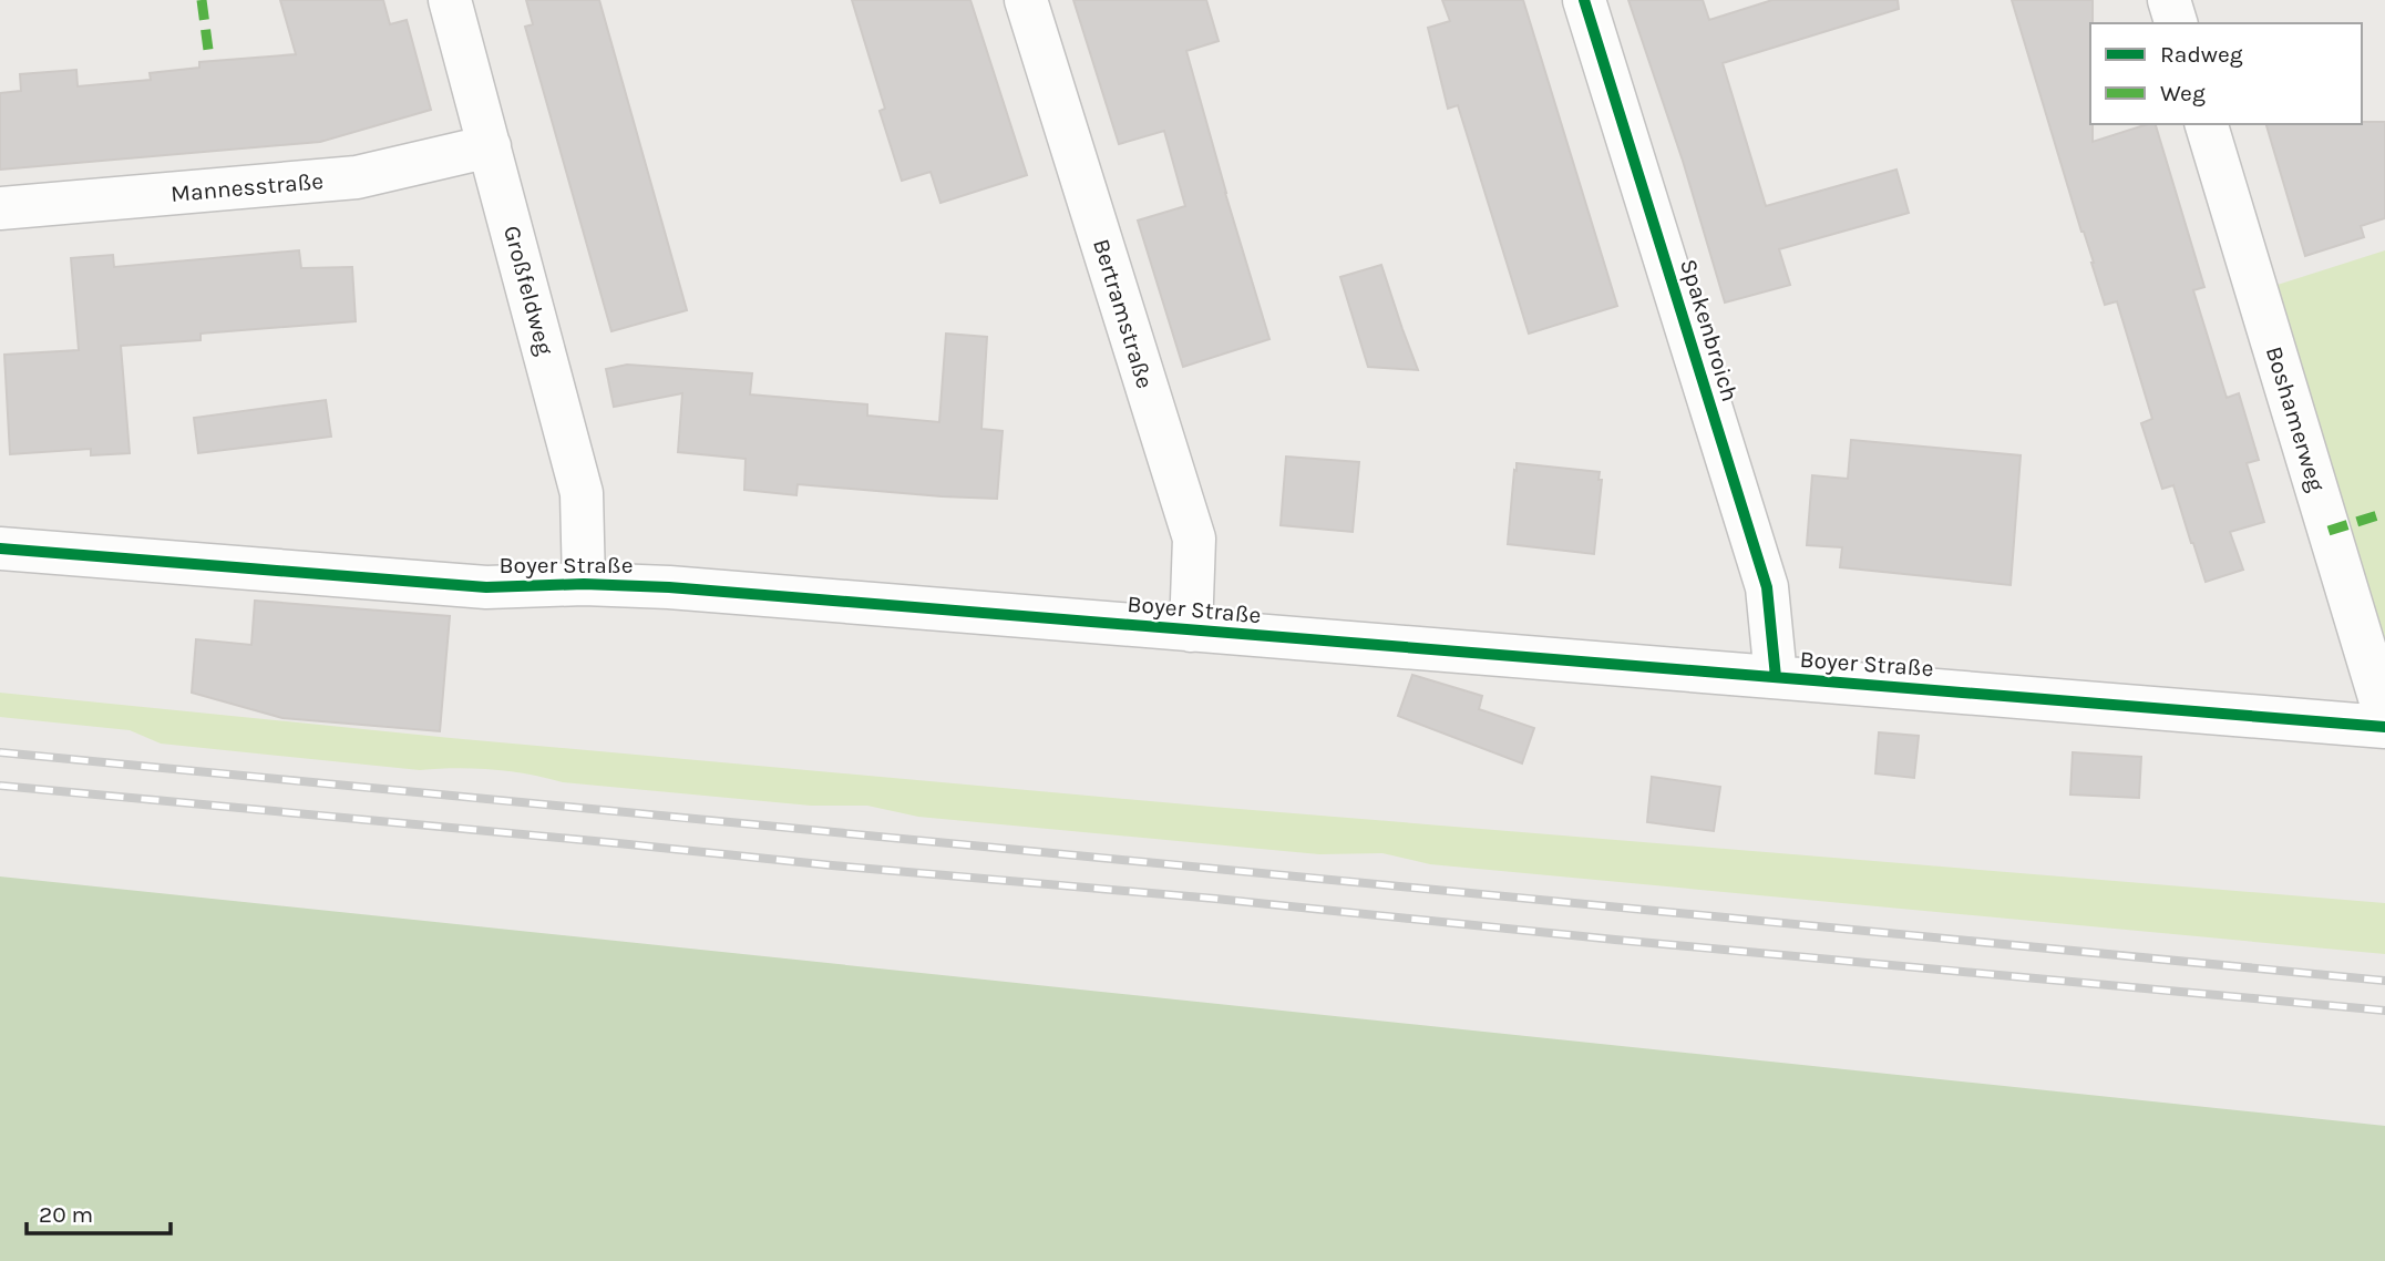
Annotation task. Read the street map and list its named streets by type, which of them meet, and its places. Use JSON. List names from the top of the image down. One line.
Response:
{"streets":{"street":["Mannesstraße","Großfeldweg","Bertramstraße","Spakenbroich","Boshamerweg","Boyer Straße"]},"crossings":[["Mannesstraße","Großfeldweg"],["Großfeldweg","Boyer Straße"],["Bertramstraße","Boyer Straße"],["Spakenbroich","Boyer Straße"]],"legend":["Radweg","Weg"],"scale_bar":"20 m"}
